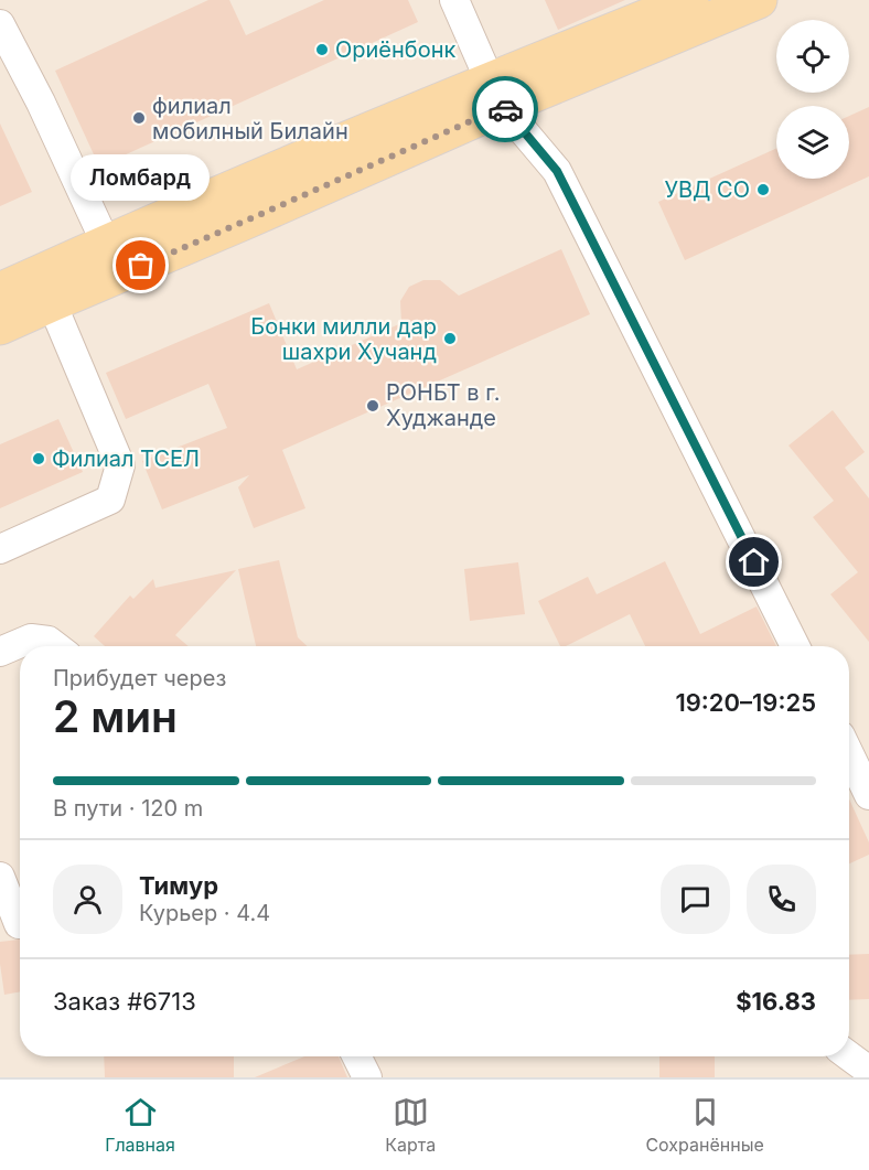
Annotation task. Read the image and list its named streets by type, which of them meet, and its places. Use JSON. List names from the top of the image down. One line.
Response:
{"places":["Ориёнбонк","филиал мобилный Билайн","УВД СО","Ломбард","Бонки милли дар шахри Хучанд","РОНБТ в г. Худжанде","Филиал ТСЕЛ"],"page":{"bubble":"Ломбард","heading":["2 мин","Прибудет через","19:20–19:25"],"panel":["Тимур","Курьер · 4.4","Заказ #6713","$16.83"],"bar":"В пути · 120 m","tabs":["Главная","Карта","Сохранённые"]}}
